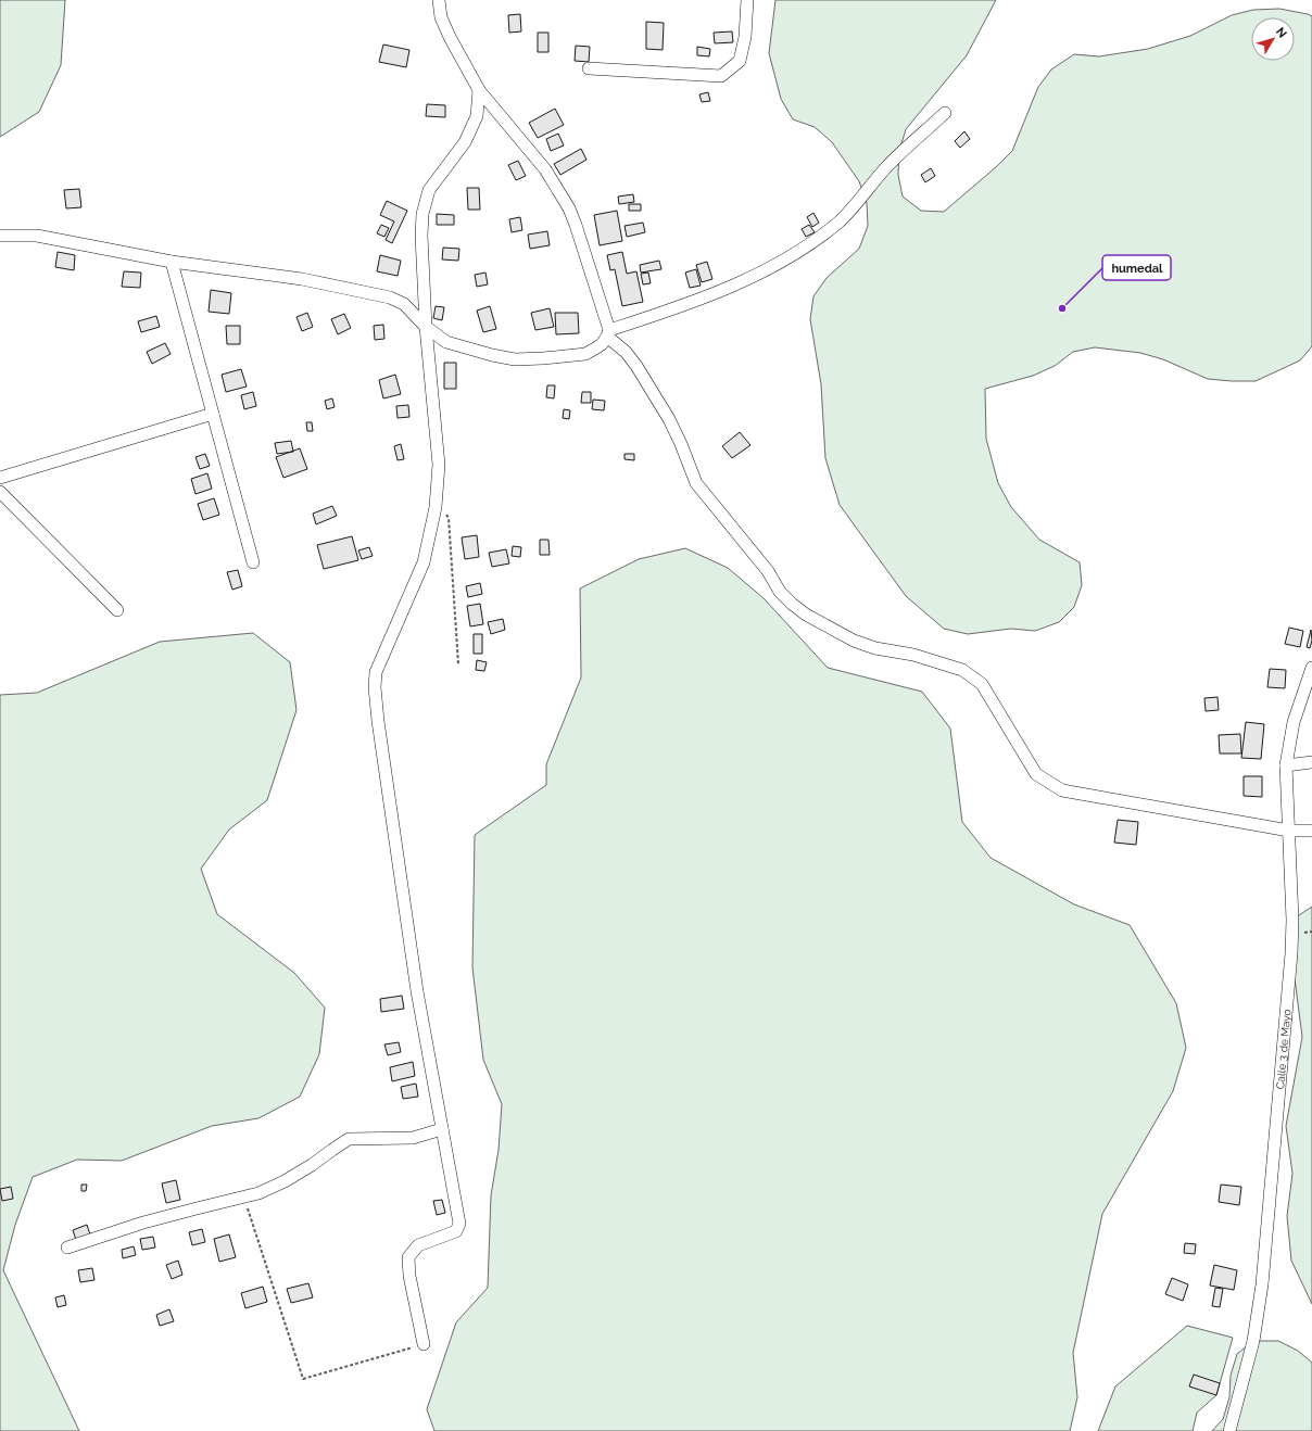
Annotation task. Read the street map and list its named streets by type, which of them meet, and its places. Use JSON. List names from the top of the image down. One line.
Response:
{"streets":{"street":["Calle 3 de Mayo"]},"places":["humedal"],"north":"top right"}
